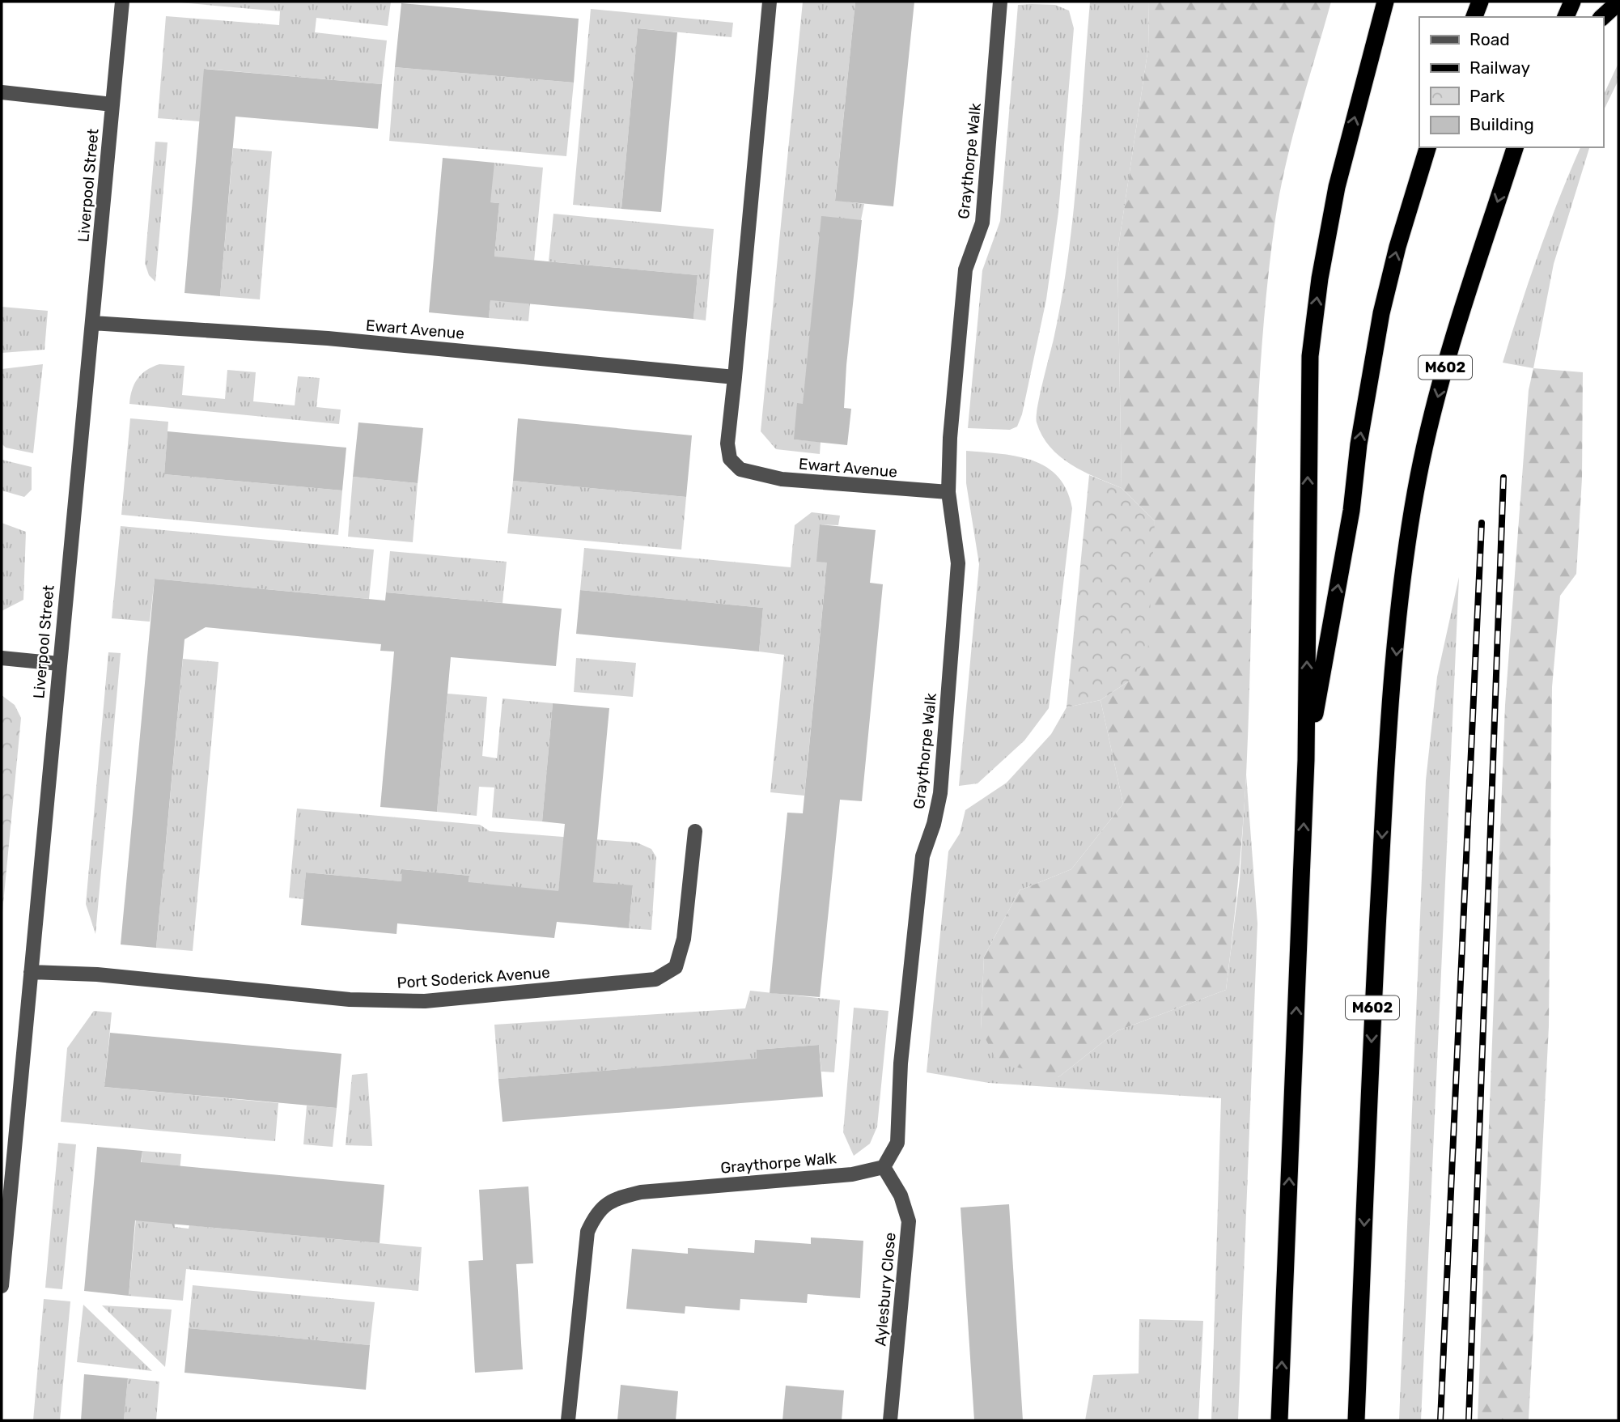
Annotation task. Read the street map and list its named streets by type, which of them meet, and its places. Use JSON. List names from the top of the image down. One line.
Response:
{"streets":{"highway":["M602"],"street":["Graythorpe Walk","Liverpool Street","Ewart Avenue","Port Soderick Avenue","Aylesbury Close"]},"crossings":[["Graythorpe Walk","Ewart Avenue"],["Graythorpe Walk","Aylesbury Close"],["Liverpool Street","Ewart Avenue"],["Liverpool Street","Port Soderick Avenue"]],"legend":["Road","Railway","Park","Building"]}
